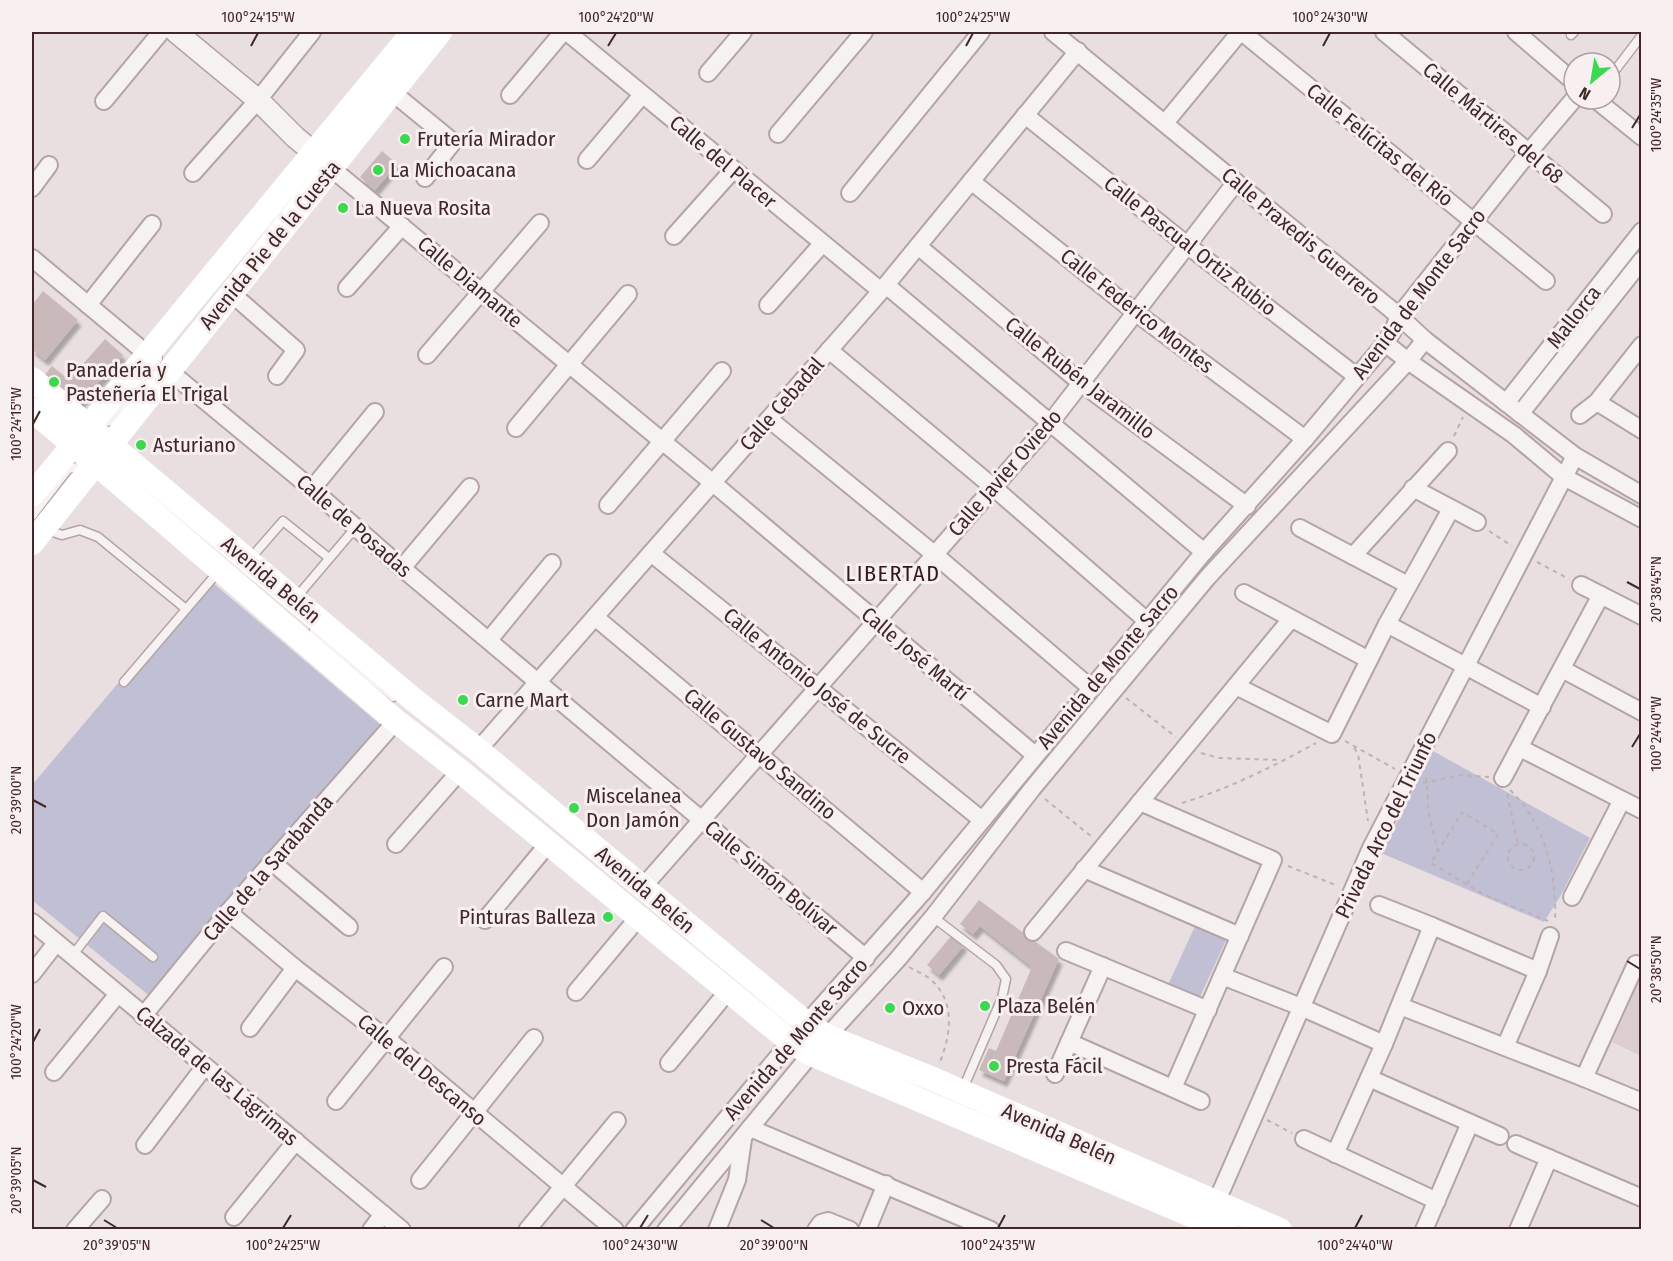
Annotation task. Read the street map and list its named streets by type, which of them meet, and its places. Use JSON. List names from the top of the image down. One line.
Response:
{"streets":{"main road":["Avenida Pie de la Cuesta","Avenida Belén"],"street":["Calle Mártires del 68","Calle Felícitas del Río","Calle del Placer","Calle Praxedis Guerrero","Calle Pascual Ortiz Rubio","Calle Diamante","Avenida de Monte Sacro","Calle Federico Montes","Mallorca","Calle Rubén Jaramillo","Calle Cebadal","Calle Javier Oviedo","Calle de Posadas","Calle José Martí","Calle Antonio José de Sucre","Calle Gustavo Sandino","Privada Arco del Triunfo","Calle de la Sarabanda","Calle Simón Bolívar","Calle del Descanso","Calzada de las Lágrimas"]},"crossings":[["Calle Mártires del 68","Avenida de Monte Sacro"],["Calle Felícitas del Río","Avenida de Monte Sacro"],["Calle del Placer","Avenida de Monte Sacro"],["Calle del Placer","Calle Cebadal"],["Calle del Placer","Calle Javier Oviedo"],["Calle Praxedis Guerrero","Avenida de Monte Sacro"],["Calle Praxedis Guerrero","Mallorca"],["Calle Praxedis Guerrero","Calle Cebadal"],["Calle Praxedis Guerrero","Calle Javier Oviedo"],["Calle Praxedis Guerrero","Privada Arco del Triunfo"],["Avenida Pie de la Cuesta","Calle Diamante"],["Avenida Pie de la Cuesta","Calle de Posadas"],["Avenida Pie de la Cuesta","Avenida Belén"],["Calle Pascual Ortiz Rubio","Avenida de Monte Sacro"],["Calle Pascual Ortiz Rubio","Calle Cebadal"],["Calle Pascual Ortiz Rubio","Calle Javier Oviedo"],["Calle Diamante","Calle Cebadal"],["Calle Diamante","Calle José Martí"],["Avenida de Monte Sacro","Calle Federico Montes"],["Avenida de Monte Sacro","Calle Rubén Jaramillo"],["Avenida de Monte Sacro","Avenida Belén"],["Avenida de Monte Sacro","Calle José Martí"],["Avenida de Monte Sacro","Calle Antonio José de Sucre"],["Avenida de Monte Sacro","Calle Gustavo Sandino"],["Avenida de Monte Sacro","Calle Simón Bolívar"],["Calle Federico Montes","Calle Cebadal"],["Calle Federico Montes","Calle Javier Oviedo"],["Calle Rubén Jaramillo","Calle Cebadal"],["Calle Rubén Jaramillo","Calle Javier Oviedo"],["Calle Cebadal","Calle de Posadas"],["Calle Cebadal","Avenida Belén"],["Calle Cebadal","Calle José Martí"],["Calle Cebadal","Calle Antonio José de Sucre"],["Calle Cebadal","Calle Gustavo Sandino"],["Calle Cebadal","Calle Simón Bolívar"],["Calle Javier Oviedo","Avenida Belén"],["Calle Javier Oviedo","Calle José Martí"],["Calle Javier Oviedo","Calle Antonio José de Sucre"],["Calle Javier Oviedo","Calle Gustavo Sandino"],["Calle Javier Oviedo","Calle Simón Bolívar"],["Calle de Posadas","Calle Simón Bolívar"],["Avenida Belén","Privada Arco del Triunfo"],["Avenida Belén","Calle de la Sarabanda"],["Calle de la Sarabanda","Calle del Descanso"],["Calle de la Sarabanda","Calzada de las Lágrimas"]],"districts":["LIBERTAD"],"places":["Frutería Mirador","La Michoacana","La Nueva Rosita","Panadería y Pasteñería El Trigal","Asturiano","Carne Mart","Miscelanea Don Jamón","Pinturas Balleza","Plaza Belén","Oxxo","Presta Fácil"],"north":"bottom left","coordinates":["100°24'15\"W","100°24'20\"W","100°24'25\"W","100°24'30\"W","100°24'35\"W","20°38'45\"N","100°24'40\"W","20°39'00\"N","20°38'50\"N","20°39'05\"N"]}
